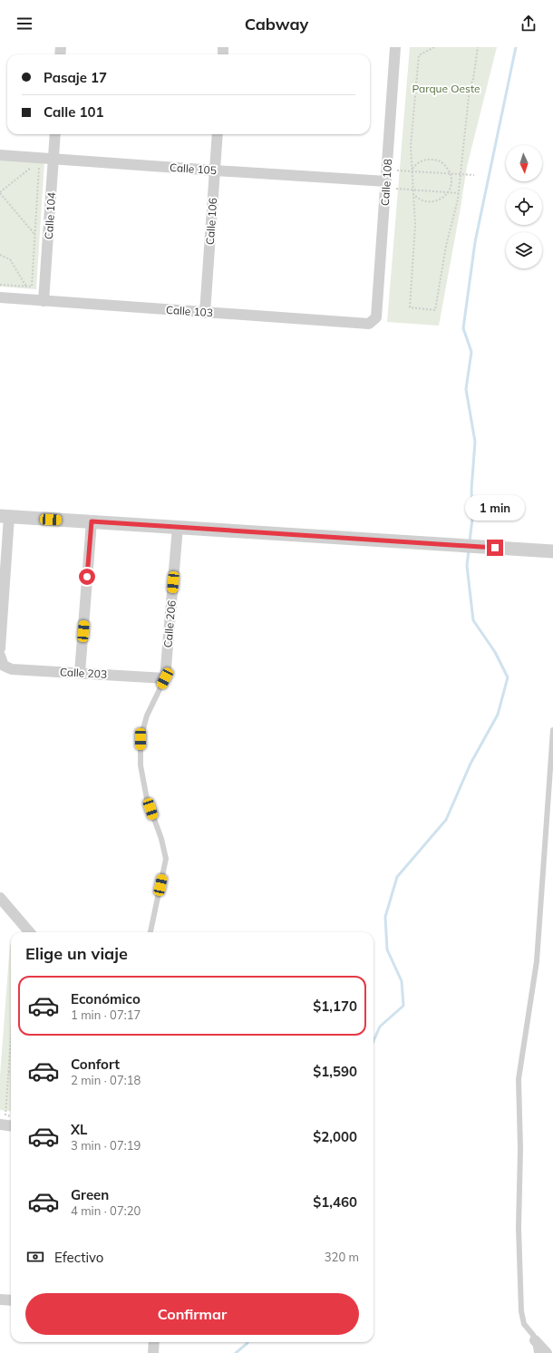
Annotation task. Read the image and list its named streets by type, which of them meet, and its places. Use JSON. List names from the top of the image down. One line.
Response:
{"streets":{"street":["Calle 105","Calle 108","Calle 104","Calle 106","Calle 103","Calle 206","Calle 203"]},"crossings":[["Calle 105","Calle 108"],["Calle 105","Calle 104"],["Calle 105","Calle 106"],["Calle 108","Calle 103"],["Calle 104","Calle 103"],["Calle 106","Calle 103"],["Calle 206","Calle 203"]],"parks":["Parque Oeste"],"north":"bottom","page":{"header":"Cabway","banner":["Pasaje 17","Calle 101"],"bubble":"1 min","heading":"Elige un viaje","list":[{"name":"Económico","note":"1 min · 07:17","value":"$1,170"},{"name":"Confort","note":"2 min · 07:18","value":"$1,590"},{"name":"XL","note":"3 min · 07:19","value":"$2,000"},{"name":"Green","note":"4 min · 07:20","value":"$1,460"}],"pay":["Efectivo","320 m"],"buttons":"Confirmar"}}
